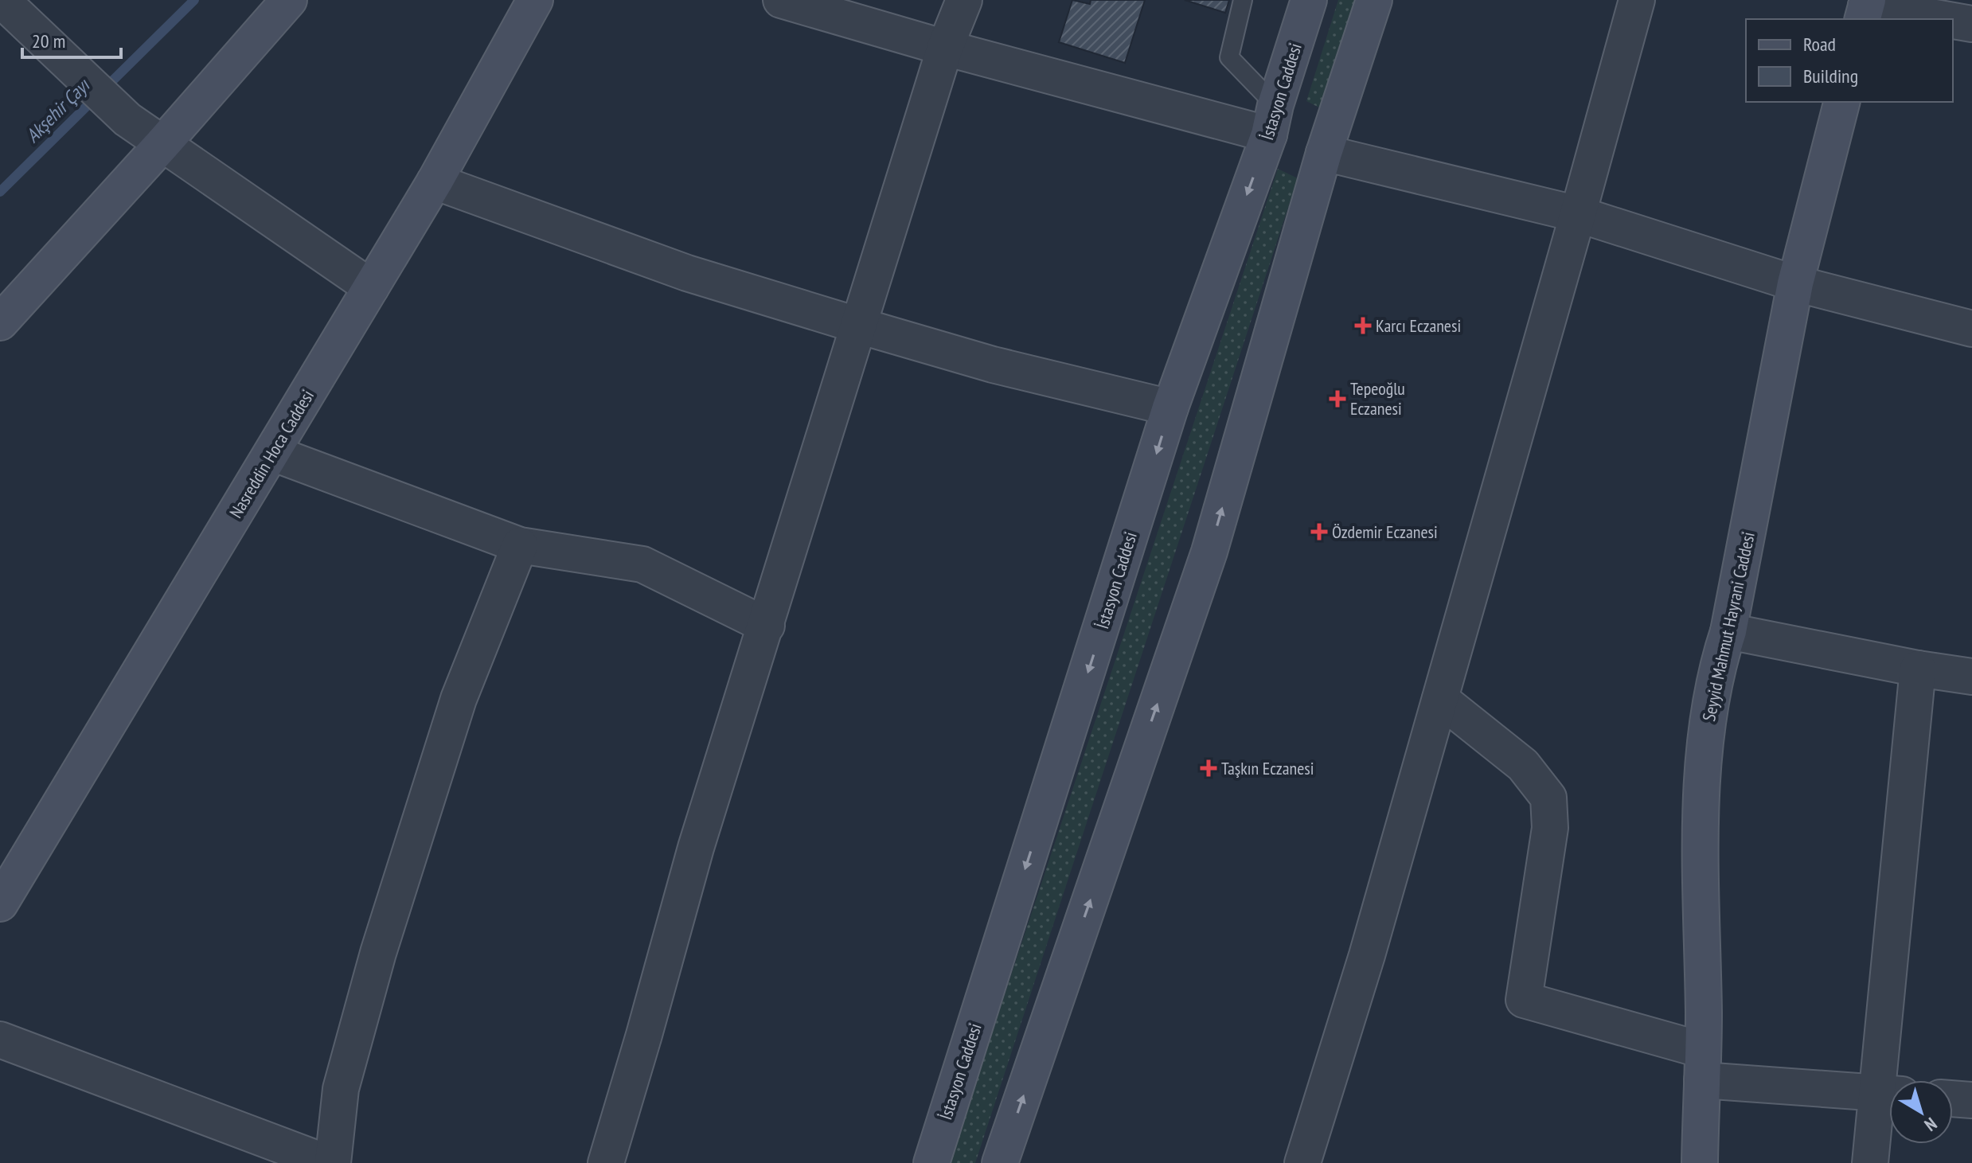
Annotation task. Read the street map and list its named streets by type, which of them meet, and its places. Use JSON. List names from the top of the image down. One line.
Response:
{"streets":{"street":["İstasyon Caddesi","Nasreddin Hoca Caddesi","Seyyid Mahmut Hayrani Caddesi"]},"water":["Akşehir Çayı"],"places":{"health":["Karcı Eczanesi","Tepeoğlu Eczanesi","Özdemir Eczanesi","Taşkın Eczanesi"]},"legend":["Road","Building"],"scale_bar":"20 m","north":"bottom right"}
